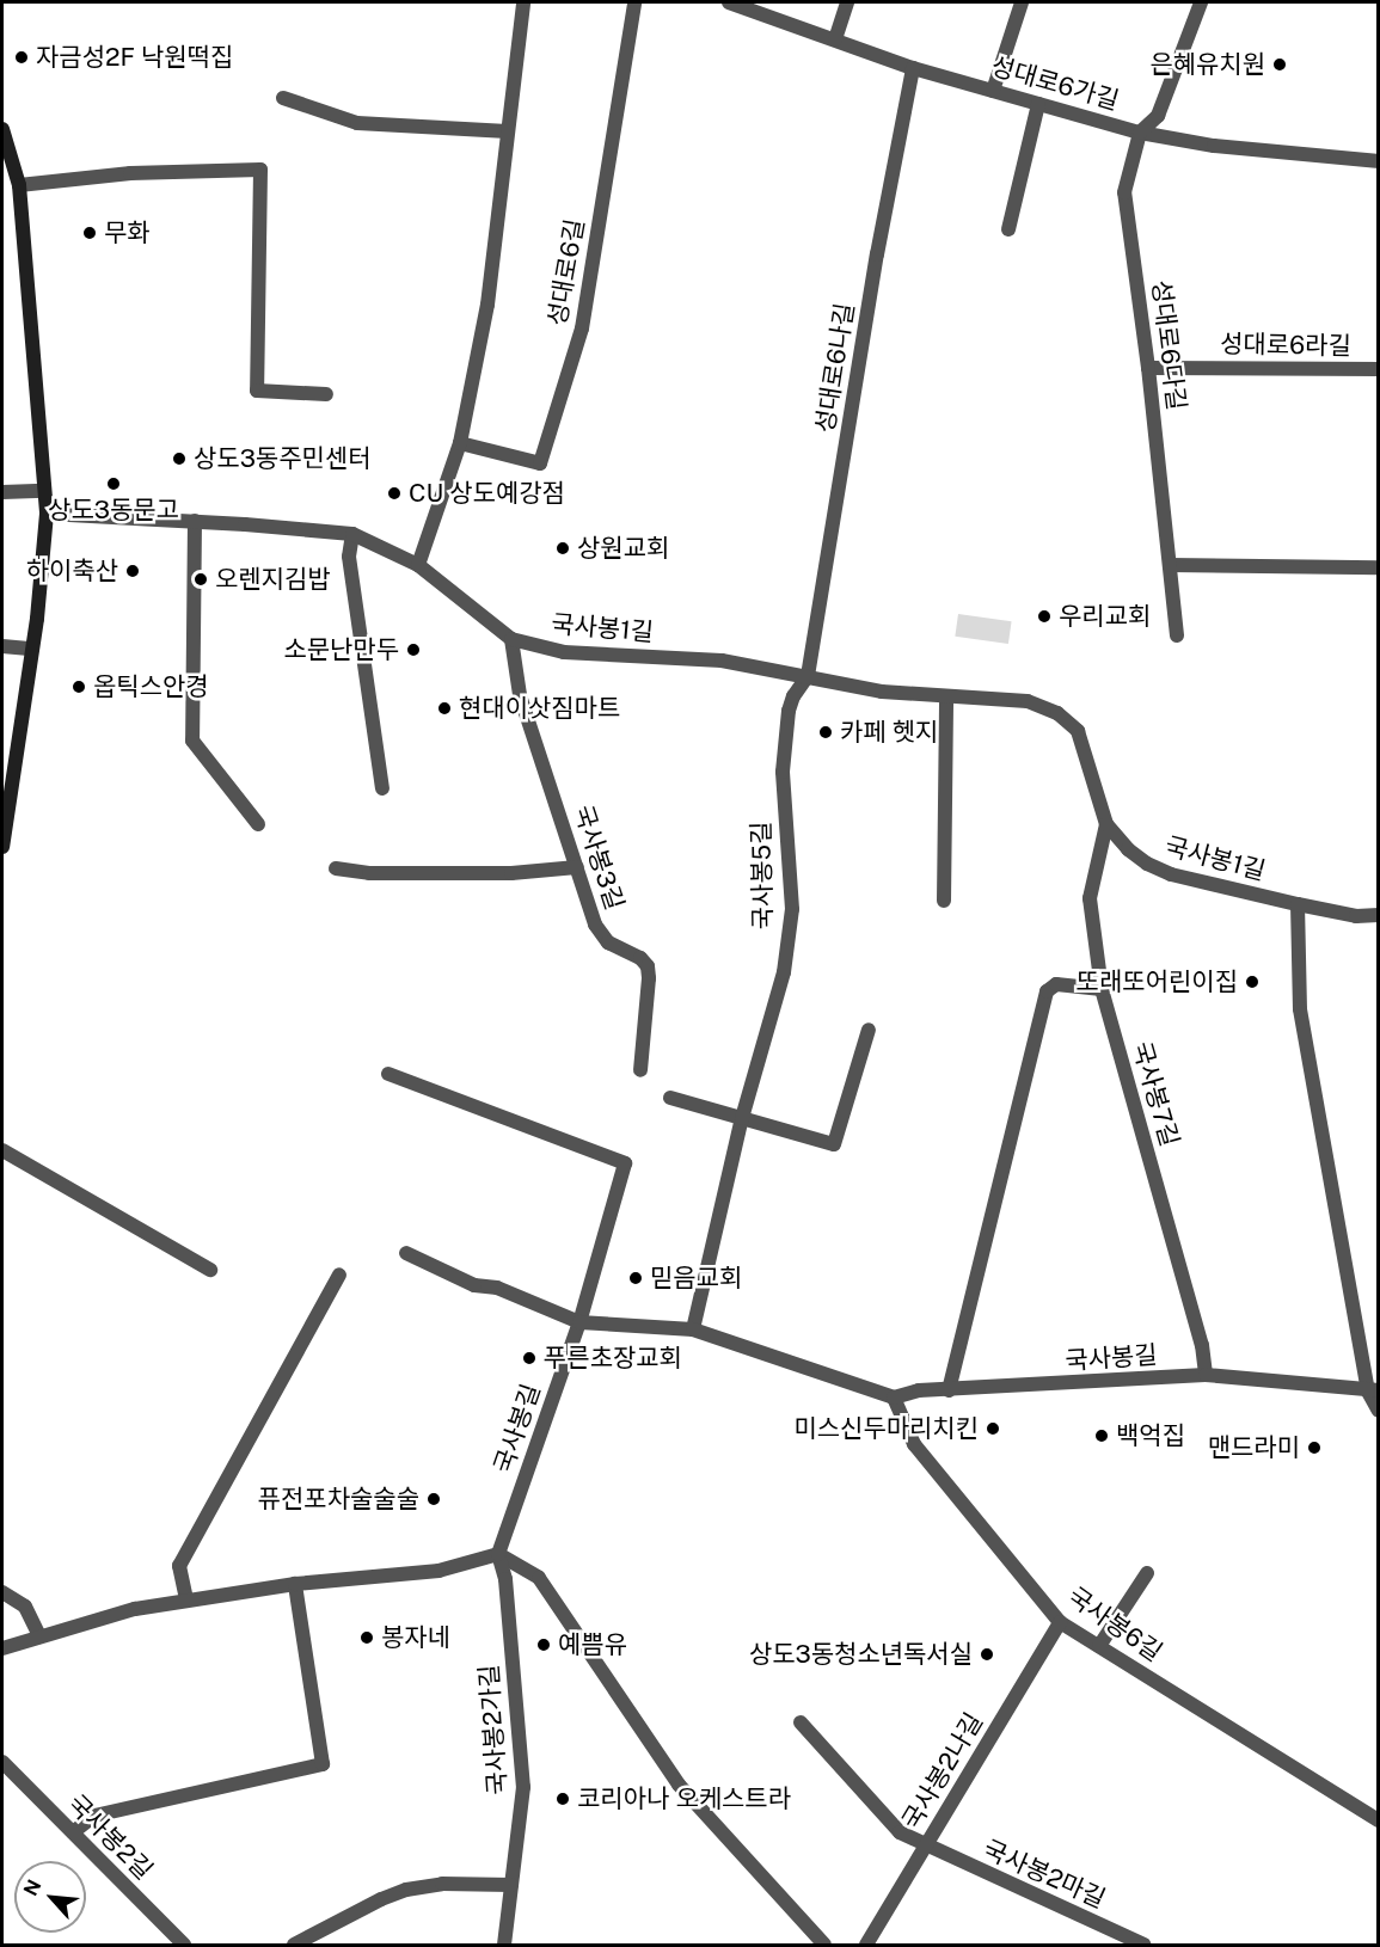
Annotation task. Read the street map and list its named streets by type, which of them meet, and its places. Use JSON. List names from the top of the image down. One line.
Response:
{"streets":{"street":["성대로6가길","성대로6길","성대로6다길","성대로6라길","성대로6나길","국사봉1길","국사봉3길","국사봉5길","국사봉7길","국사봉길","국사봉6길","국사봉2가길","국사봉2나길","국사봉2길","국사봉2마길"]},"crossings":[["성대로6가길","성대로6다길"],["성대로6가길","성대로6나길"],["성대로6다길","성대로6라길"],["성대로6나길","국사봉1길"],["성대로6나길","국사봉5길"],["국사봉1길","국사봉3길"],["국사봉1길","국사봉5길"],["국사봉1길","국사봉7길"],["국사봉7길","국사봉길"],["국사봉길","국사봉6길"],["국사봉길","국사봉2가길"],["국사봉6길","국사봉2나길"],["국사봉2나길","국사봉2마길"]],"places":["자금성2F 낙원떡집","은혜유치원","무화","상도3동주민센터","상도3동문고","CU 상도예강점","상원교회","하이축산","오렌지김밥","우리교회","소문난만두","옵틱스안경","현대이삿짐마트","카페 헷지","또래또어린이집","믿음교회","푸른초장교회","미스신두마리치킨","백억집","맨드라미","퓨전포차술술술","봉자네","예쁨유","상도3동청소년독서실","코리아나 오케스트라"],"north":"top left"}
